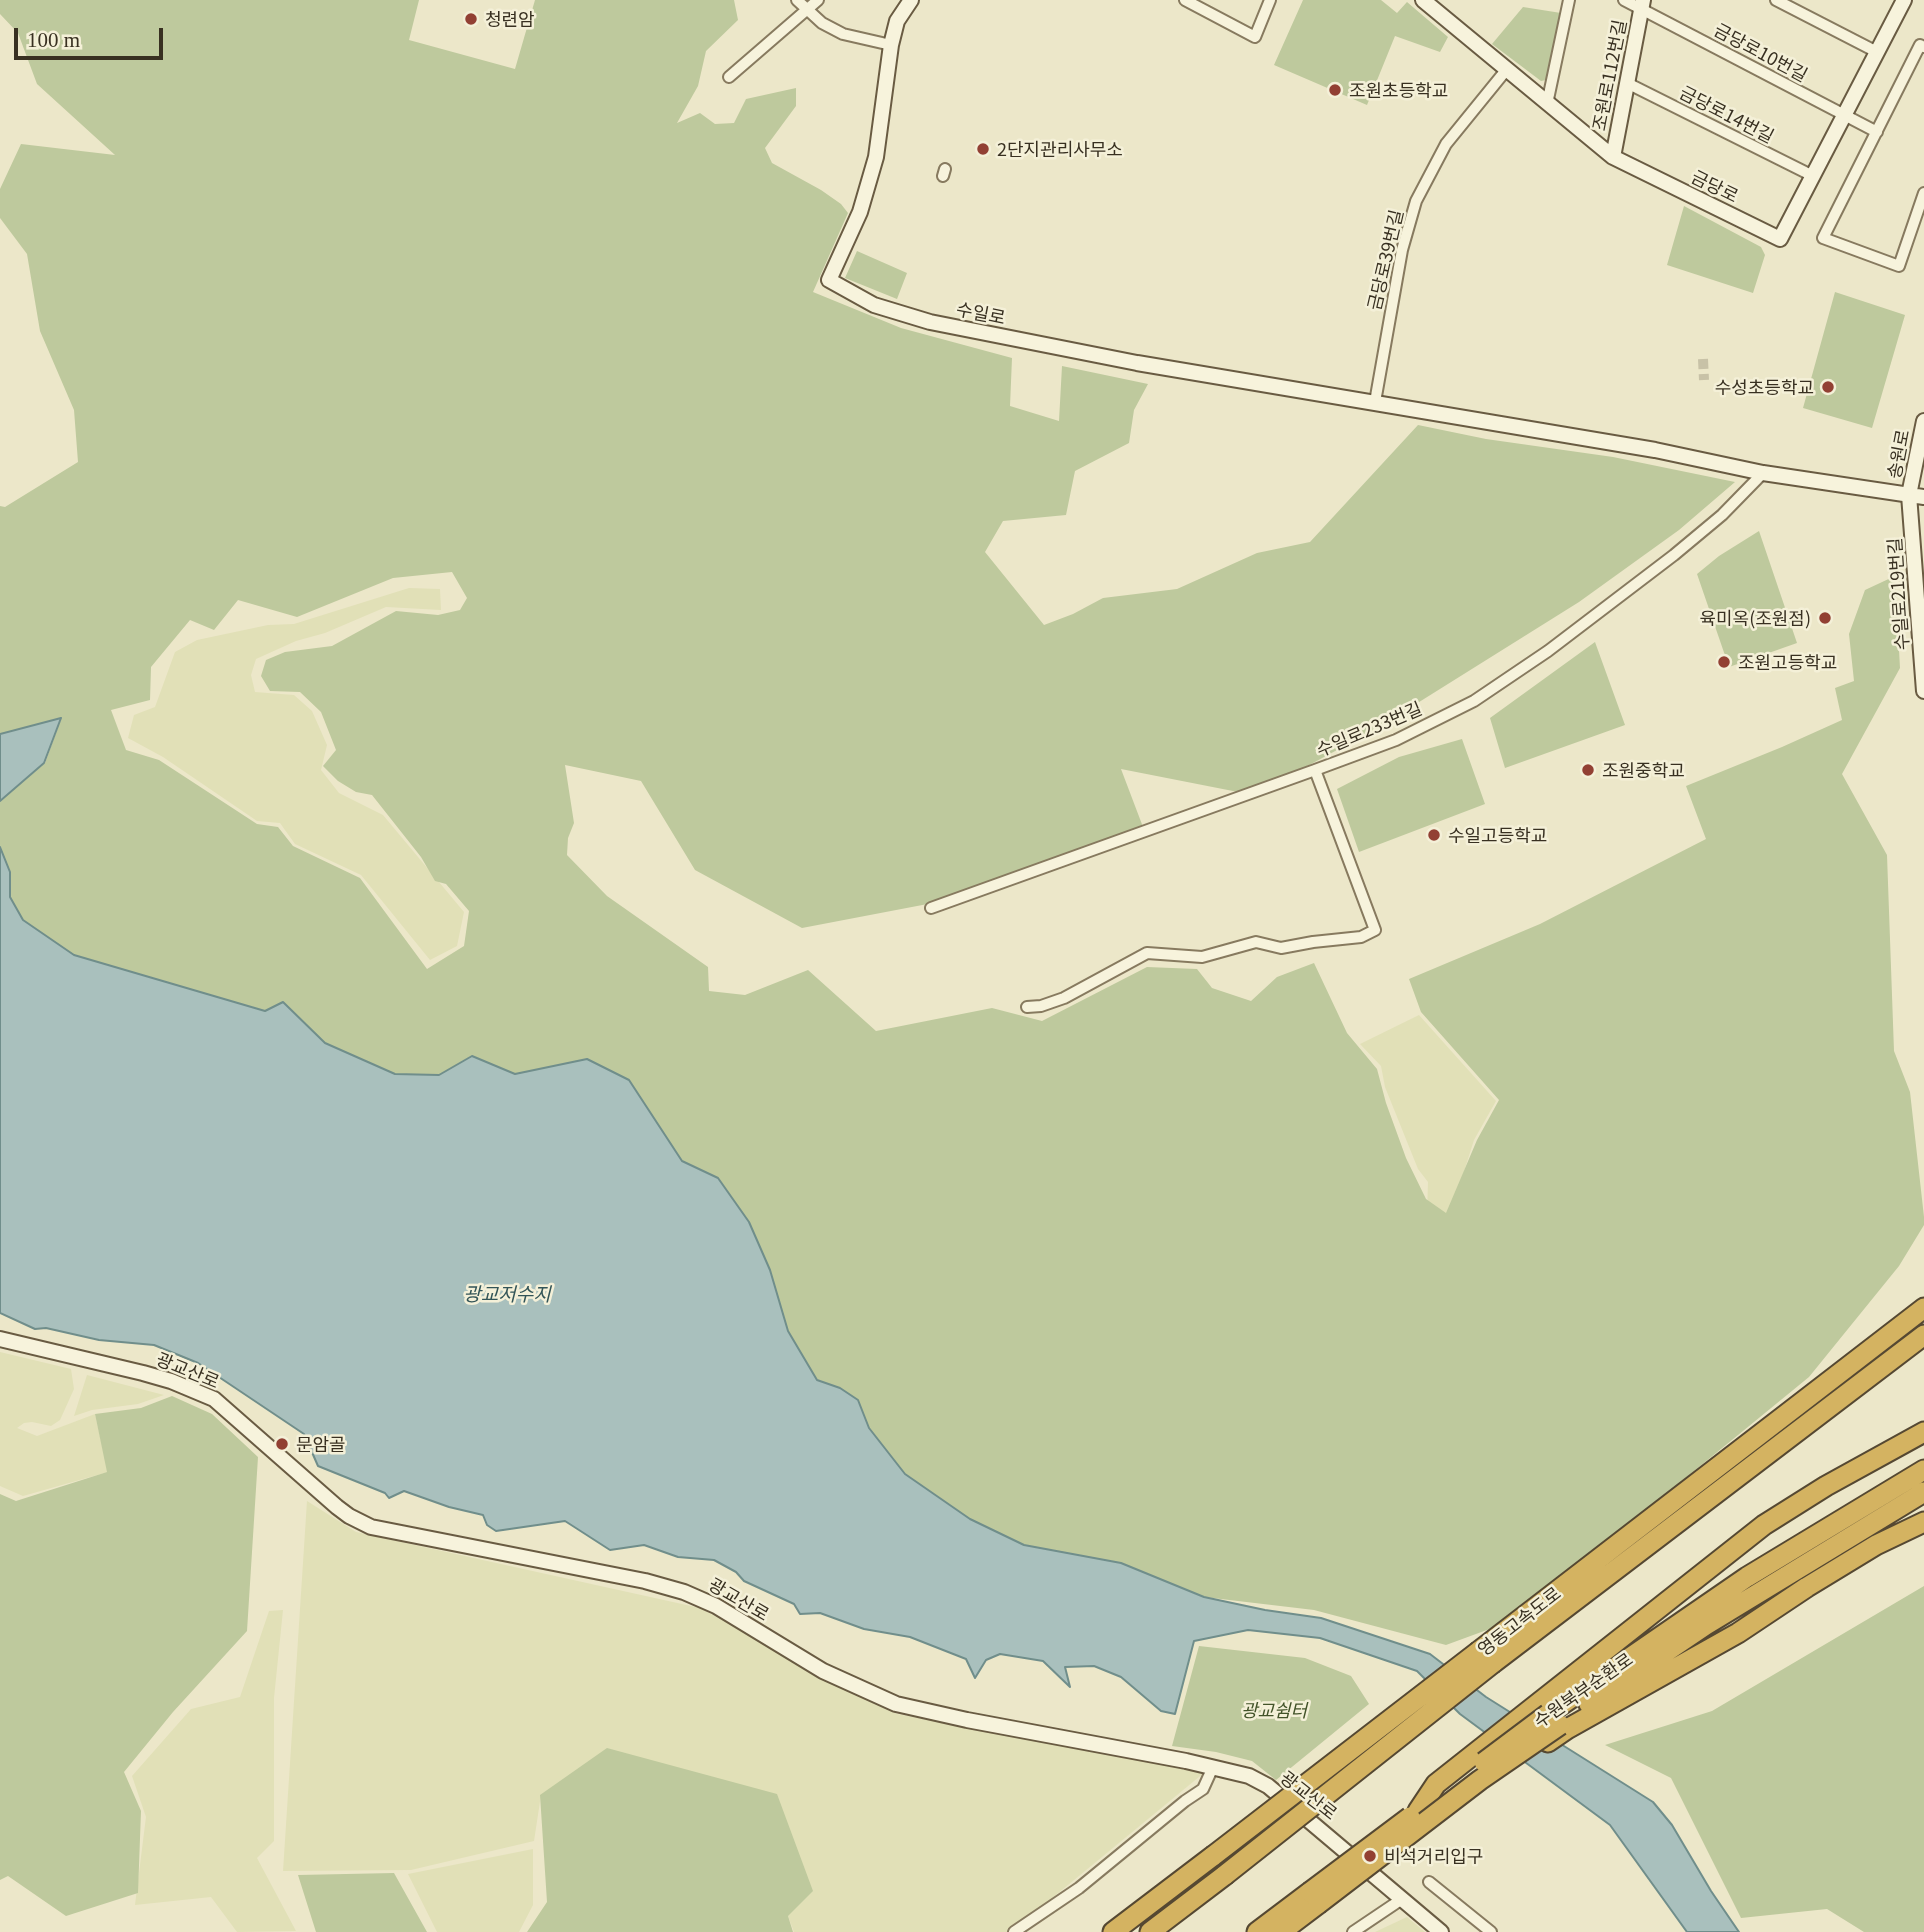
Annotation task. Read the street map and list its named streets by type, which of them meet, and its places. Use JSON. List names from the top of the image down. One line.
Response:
{"streets":{"highway":["영동고속도로","수원북부순환로"],"street":["금당로10번길","조원로112번길","금당로14번길","금당로","금당로39번길","수일로","송원로","수일로219번길","수일로233번길","광교산로"]},"crossings":[["금당로10번길","조원로112번길"],["금당로10번길","금당로"],["조원로112번길","금당로14번길"],["조원로112번길","금당로"],["금당로14번길","금당로"],["금당로","금당로39번길"],["금당로39번길","수일로"],["송원로","수일로219번길"]],"water":["광교저수지"],"parks":["광교쉼터"],"places":["청련암","조원초등학교","2단지관리사무소","수성초등학교","육미옥(조원점)","조원고등학교","조원중학교","수일고등학교","문암골","비석거리입구"],"scale_bar":"100 m"}
